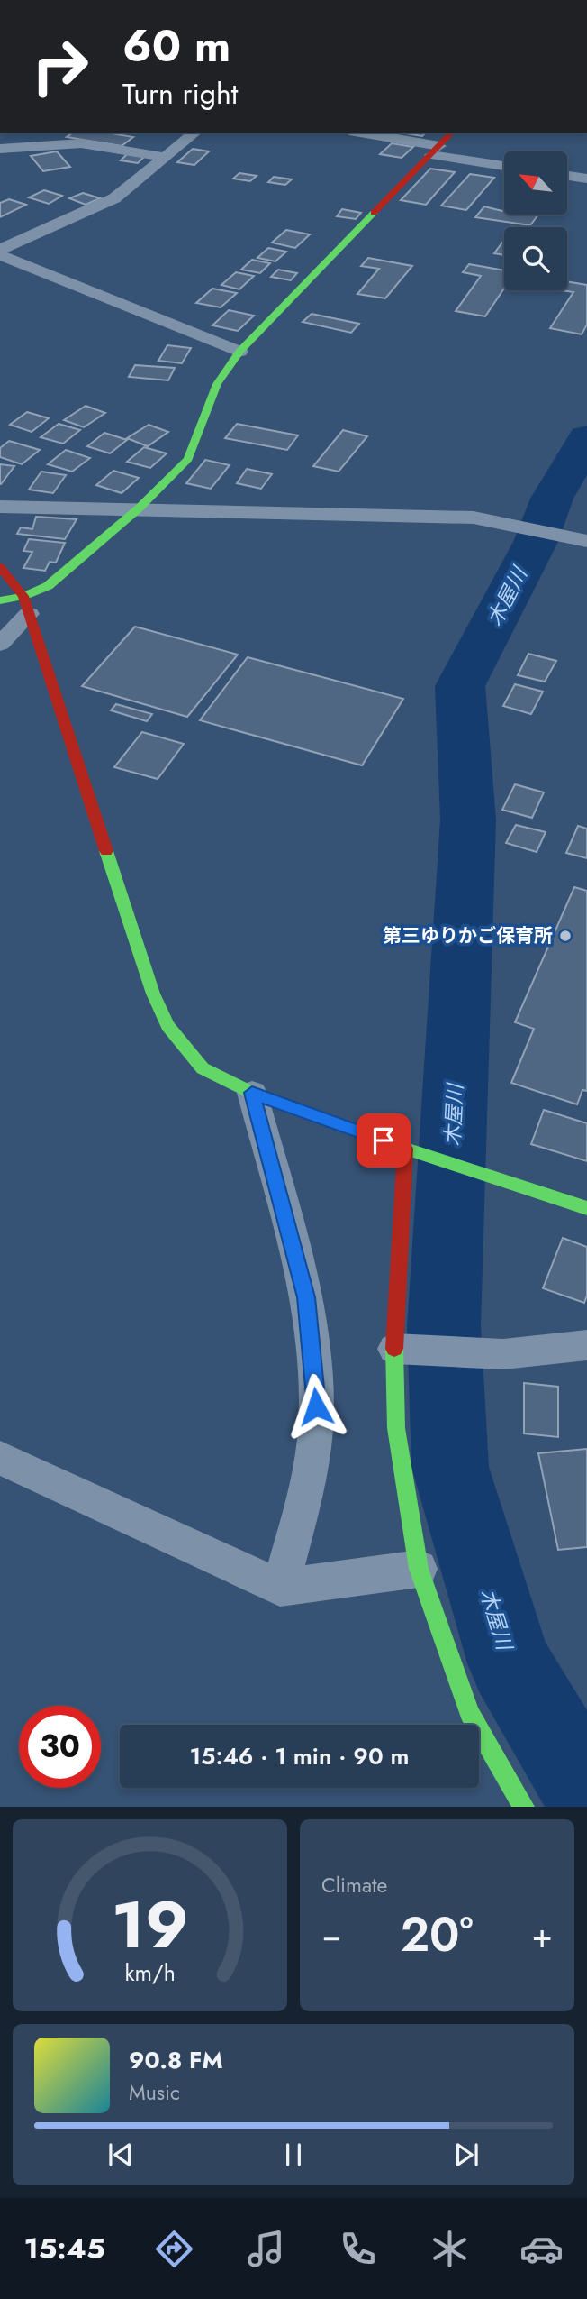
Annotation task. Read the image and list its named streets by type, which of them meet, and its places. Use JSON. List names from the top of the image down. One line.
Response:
{"water":["木屋川"],"places":["第三ゆりかご保育所"],"north":"top left","page":{"turn":["60 m","Turn right"],"limit":"30","trip":"15:46 · 1 min · 90 m","tile":"Climate","heat":["−","20°","+"],"song":["90.8 FM","Music"],"tabs":"15:45","gauge":["19","km/h"]}}
